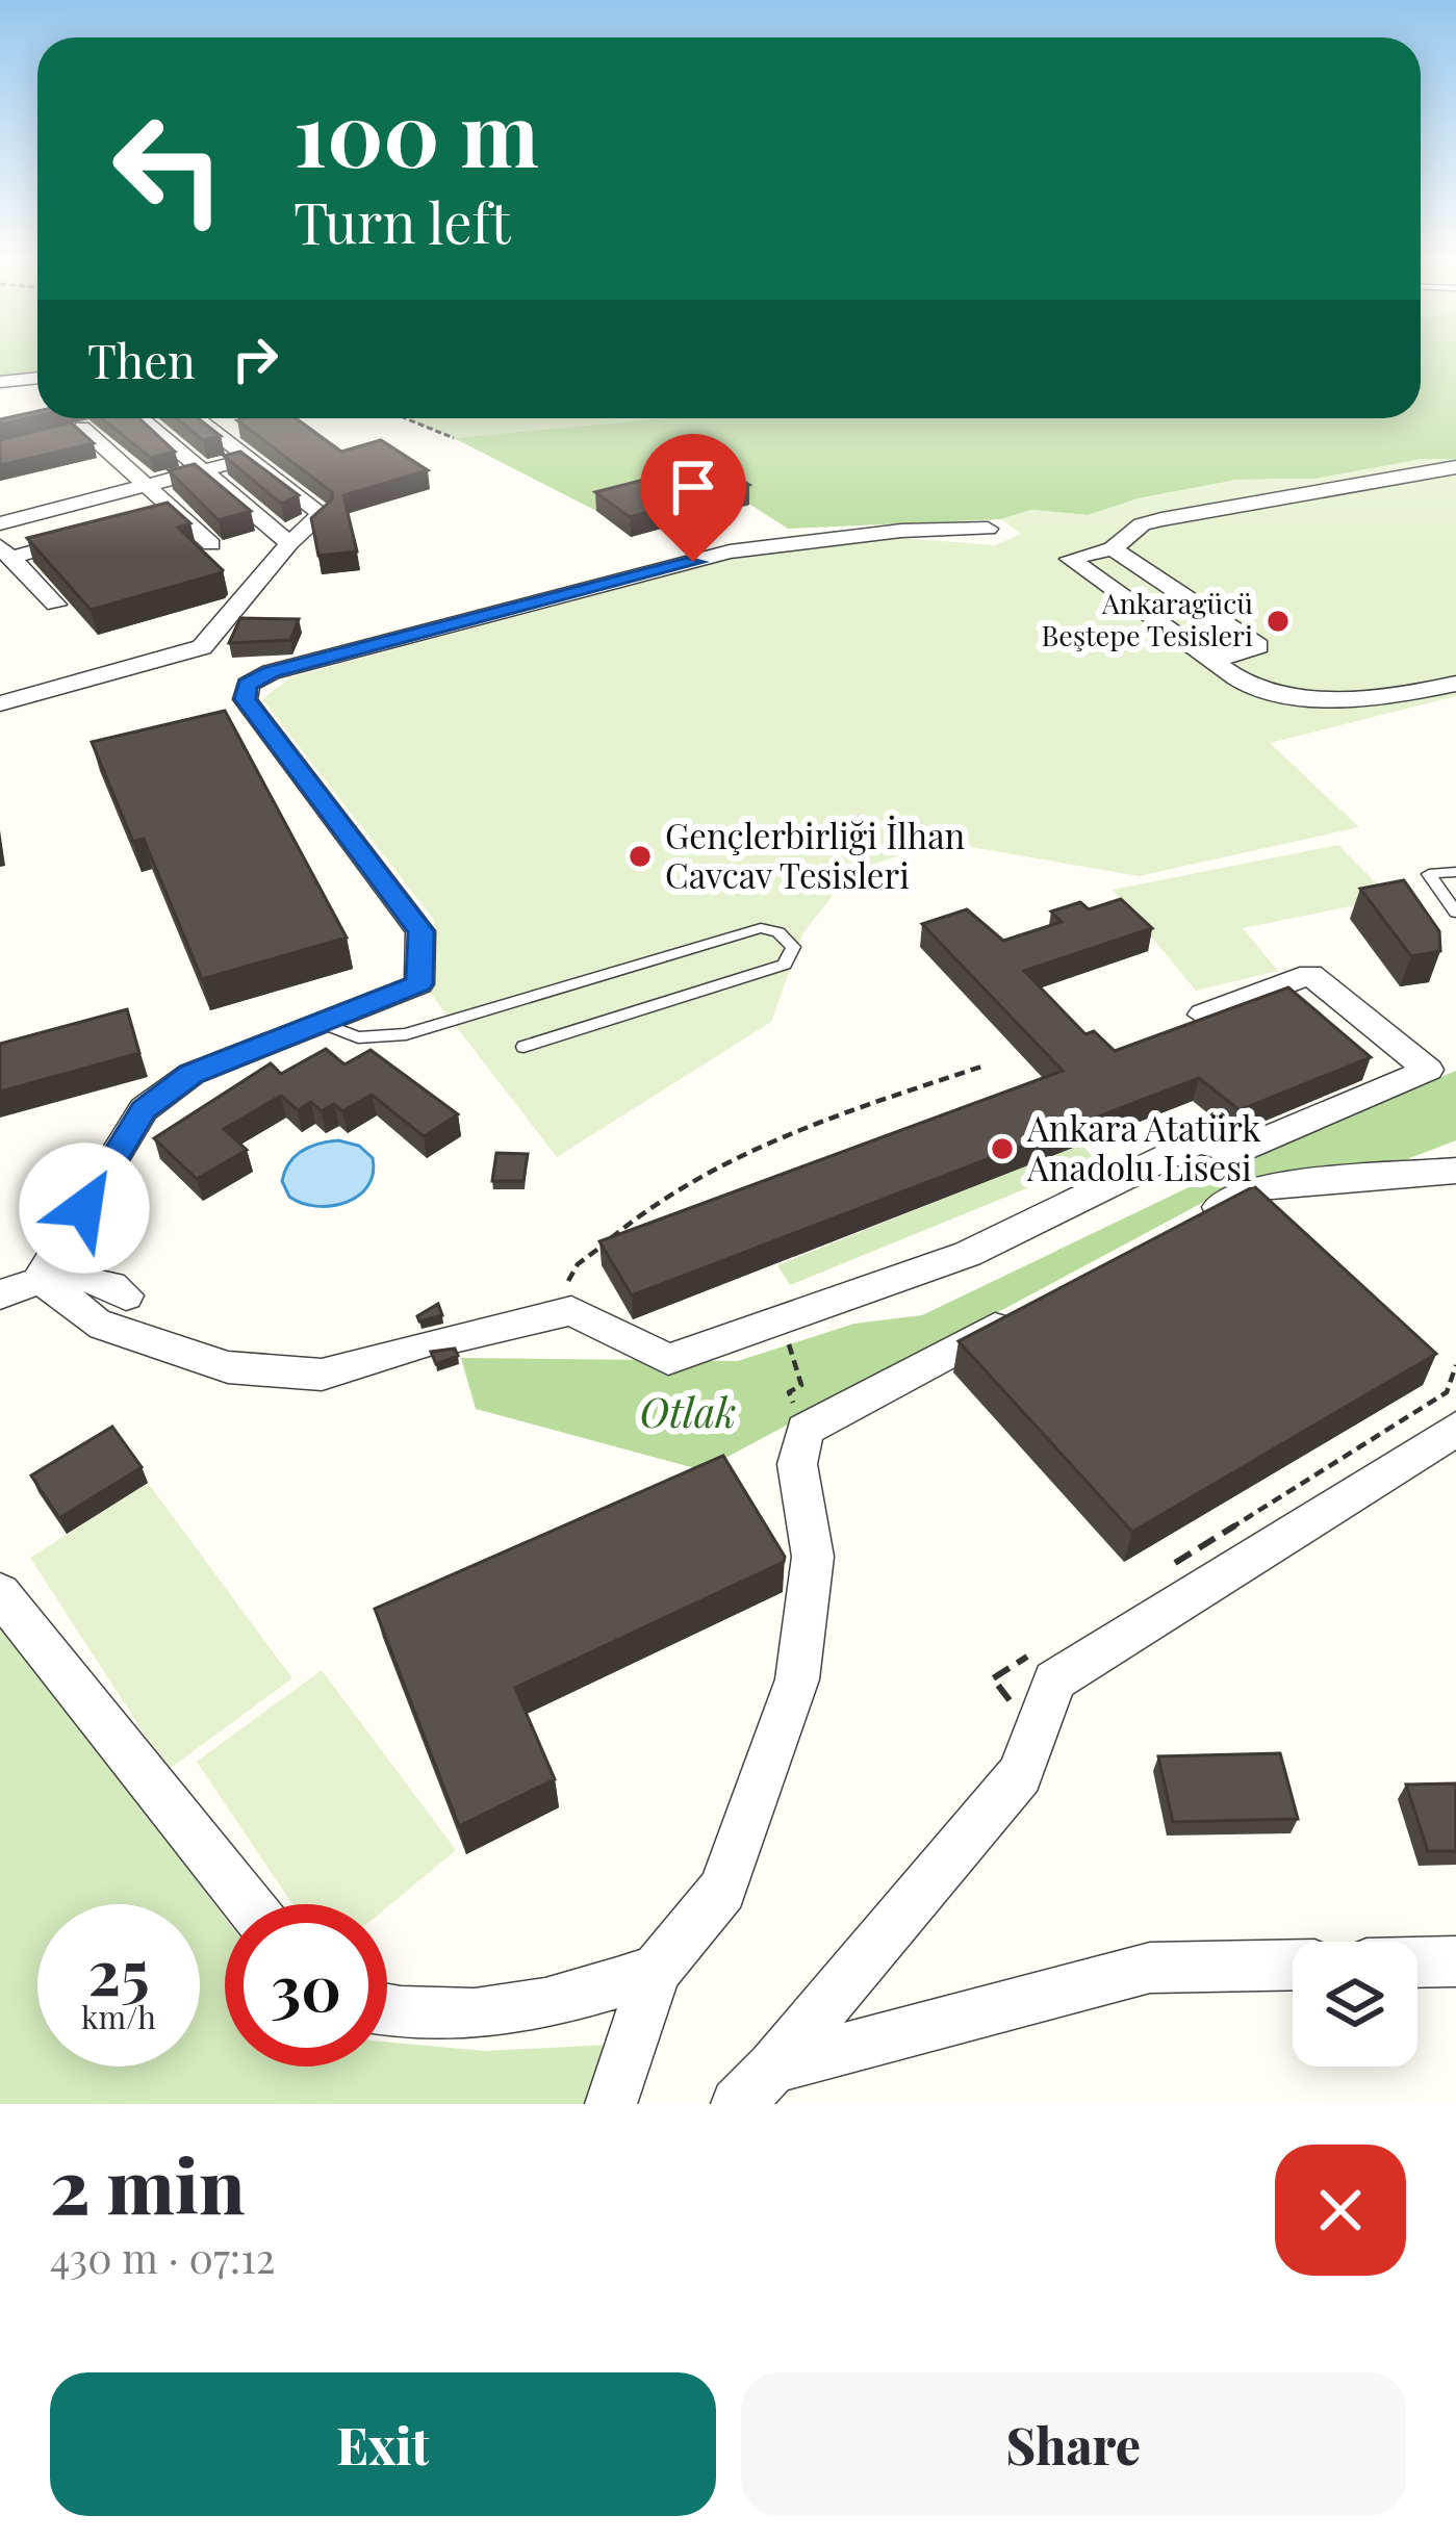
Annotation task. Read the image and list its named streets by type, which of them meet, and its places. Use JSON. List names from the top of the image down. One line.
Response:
{"parks":["Otlak"],"places":["Ankaragücü Beştepe Tesisleri","Gençlerbirliği İlhan Cavcav Tesisleri","Ankara Atatürk Anadolu Lisesi"],"page":{"turn":["100 m","Turn left"],"then":"Then","speed":"25 km/h","limit":"30","heading":["2 min","430 m · 07:12"],"buttons":["Exit","Share"]}}
